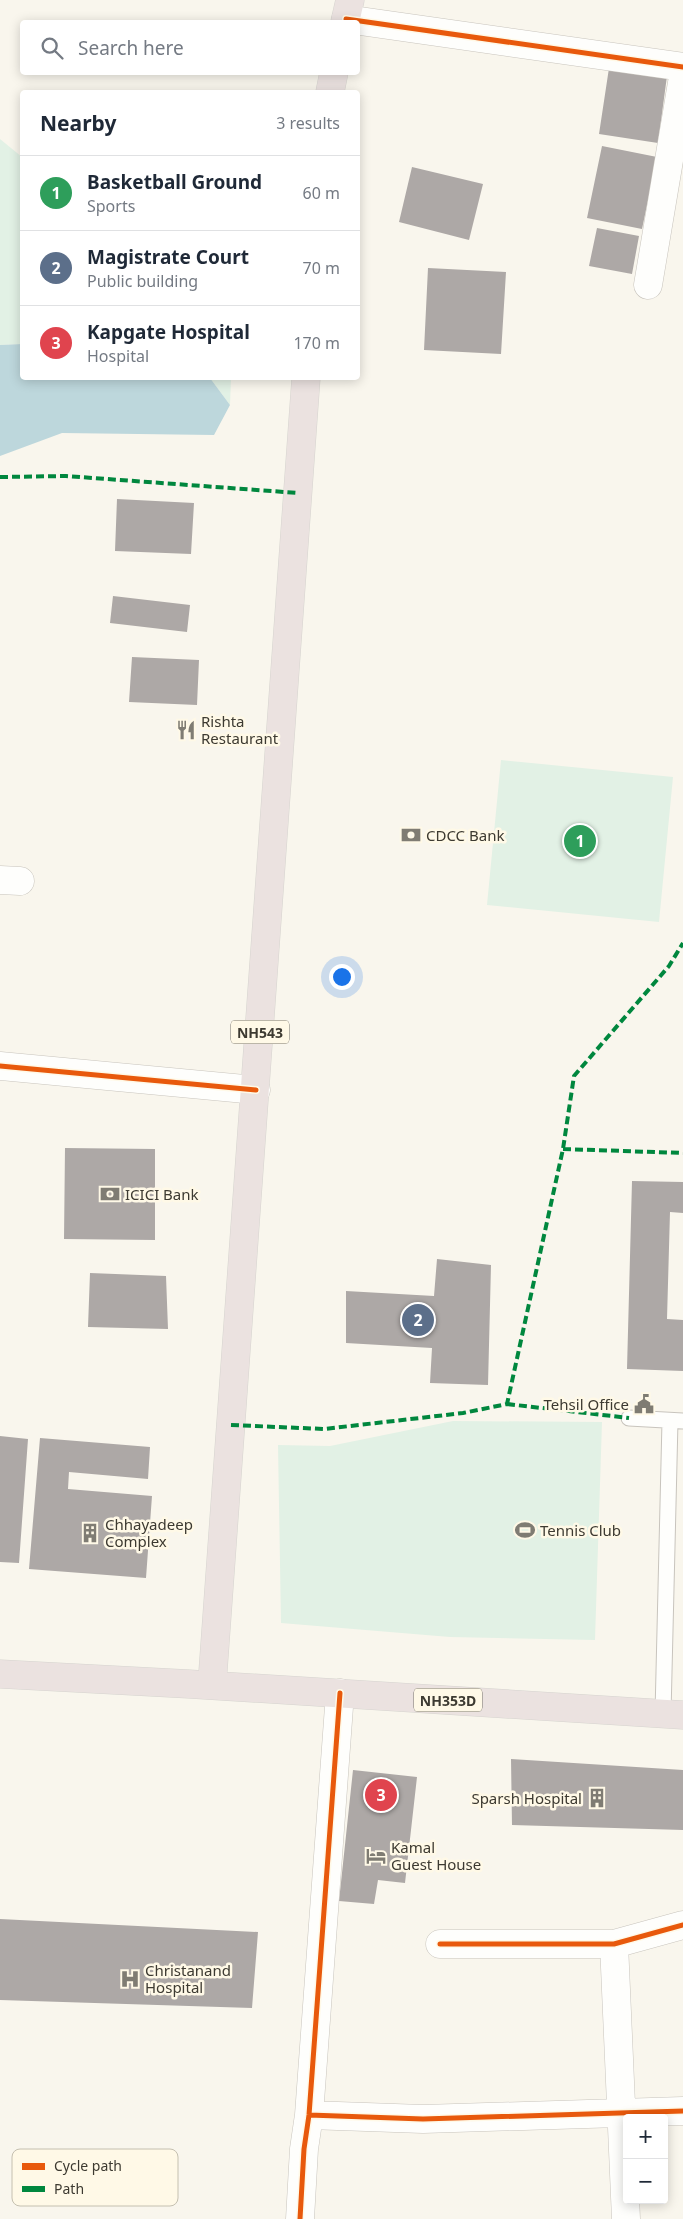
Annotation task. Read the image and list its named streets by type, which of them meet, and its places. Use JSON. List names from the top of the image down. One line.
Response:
{"streets":{"highway":["NH543","NH353D"]},"crossings":[["NH543","NH353D"]],"places":{"restaurant":["Rishta Restaurant"],"bank":["CDCC Bank","ICICI Bank"],"public building":["Tehsil Office"],"sports":["Tennis Club"],"building":["Chhayadeep Complex","Sparsh Hospital"],"hotel":["Kamal Guest House"],"hospital":["Christanand Hospital"]},"legend":["Cycle path","Path"],"page":{"search":"Search here","heading":["Nearby","3 results"],"list":[{"mark":"1","name":"Basketball Ground","note":"Sports","value":"60 m"},{"mark":"2","name":"Magistrate Court","note":"Public building","value":"70 m"},{"mark":"3","name":"Kapgate Hospital","note":"Hospital","value":"170 m"}],"pins":["1","2","3"],"map_buttons":["+","−"]}}
